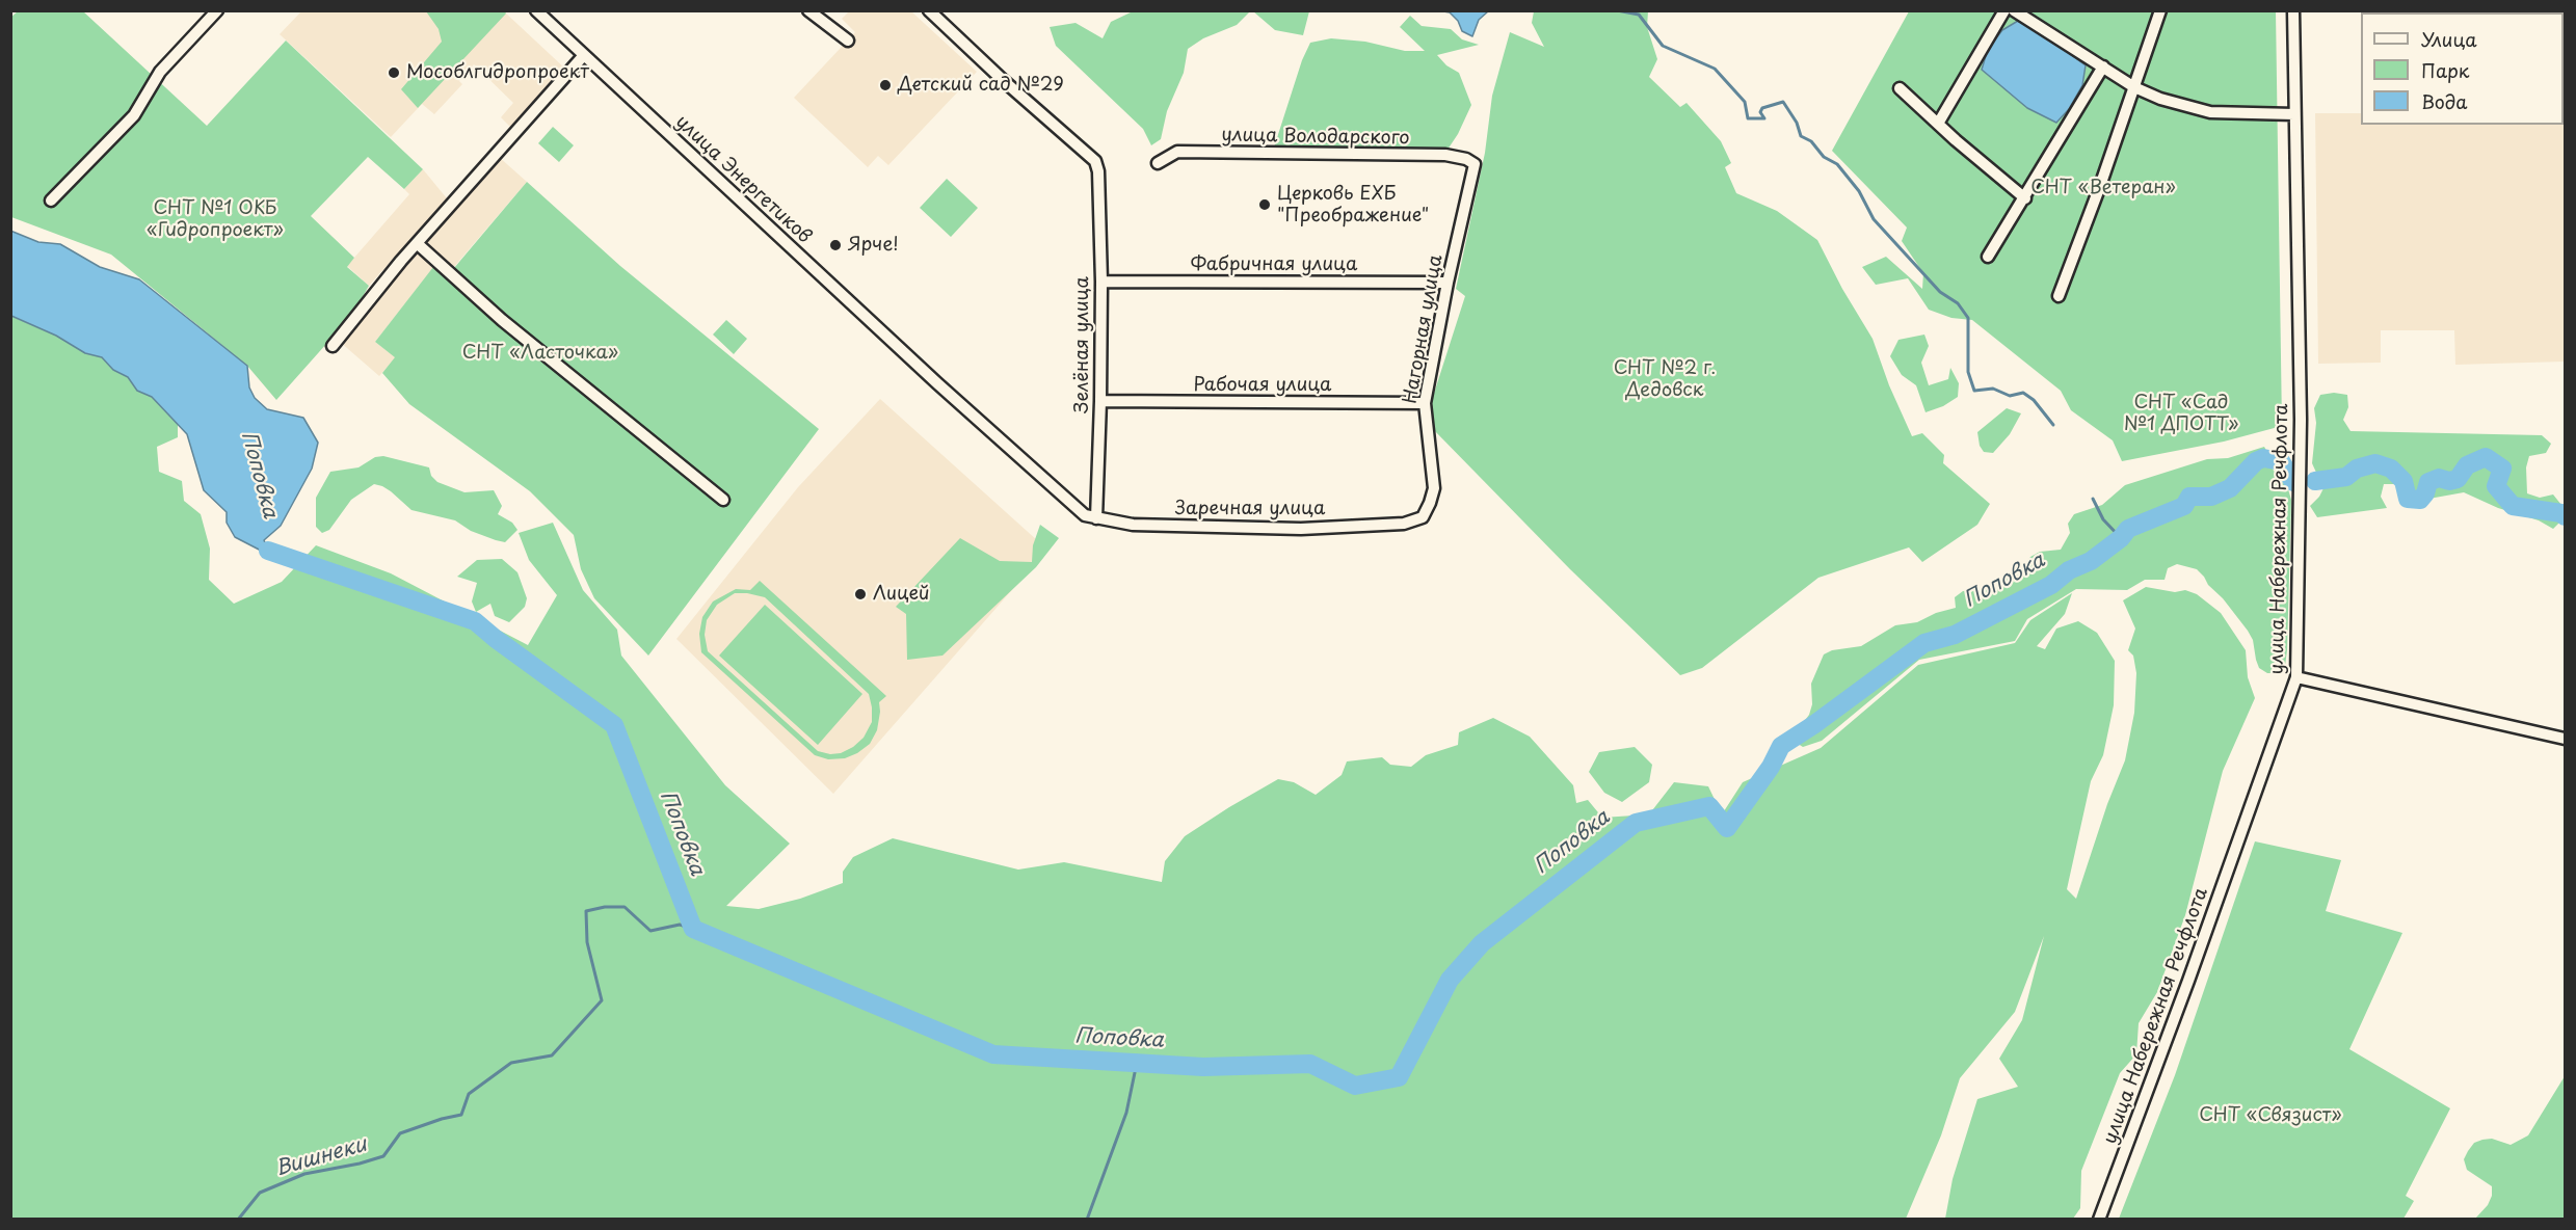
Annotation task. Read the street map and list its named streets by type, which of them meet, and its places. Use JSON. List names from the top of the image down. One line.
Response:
{"streets":{"street":["улица Володарского","улица Энергетиков","Фабричная улица","Нагорная улица","Зелёная улица","Рабочая улица","Заречная улица","улица Набережная Речфлота"]},"crossings":[["улица Володарского","Нагорная улица"],["улица Энергетиков","Зелёная улица"],["улица Энергетиков","Заречная улица"],["Фабричная улица","Нагорная улица"],["Фабричная улица","Зелёная улица"],["Нагорная улица","Рабочая улица"],["Нагорная улица","Заречная улица"],["Зелёная улица","Рабочая улица"],["Зелёная улица","Заречная улица"]],"water":["Поповка","Вишнеки"],"parks":["СНТ «Ветеран»","СНТ №1 ОКБ «Гидропроект»","СНТ «Ласточка»","СНТ №2 г. Дедовск","СНТ «Сад №1 ДПОТТ»","СНТ «Связист»"],"places":["Мособлгидропроект","Детский сад №29","Церковь ЕХБ \"Преображение\"","Ярче!","Лицей"],"legend":["Улица","Парк","Вода"]}
